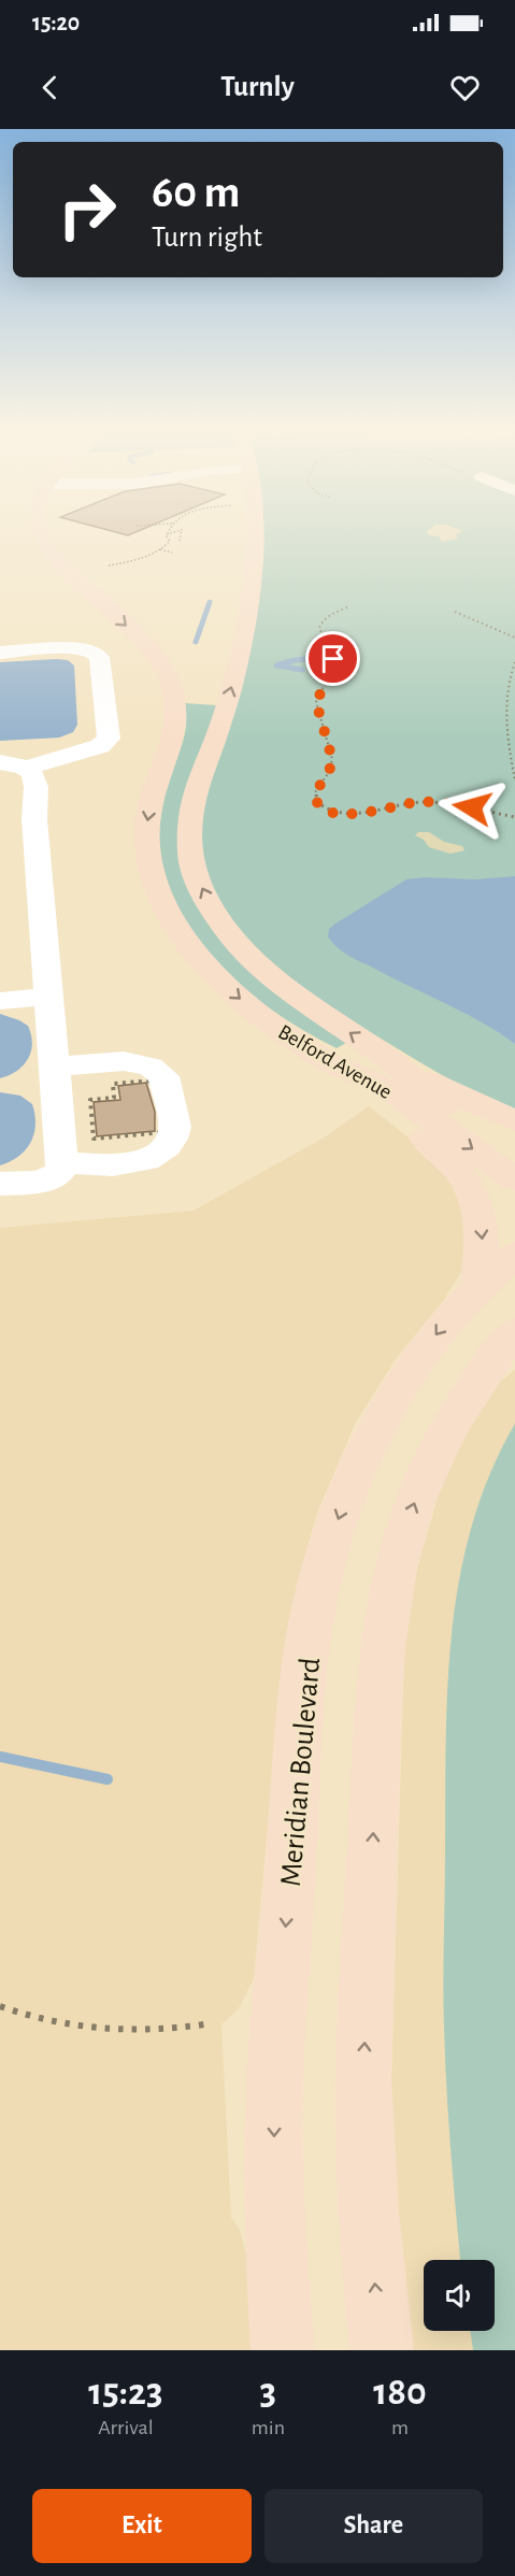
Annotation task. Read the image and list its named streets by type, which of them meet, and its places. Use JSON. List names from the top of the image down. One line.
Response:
{"streets":{"main road":["Belford Avenue","Meridian Boulevard"]},"page":{"status":"15:20","header":"Turnly","turn":["60 m","Turn right"],"eta":["15:23","Arrival","3","min","180","m"],"buttons":["Exit","Share"]}}
